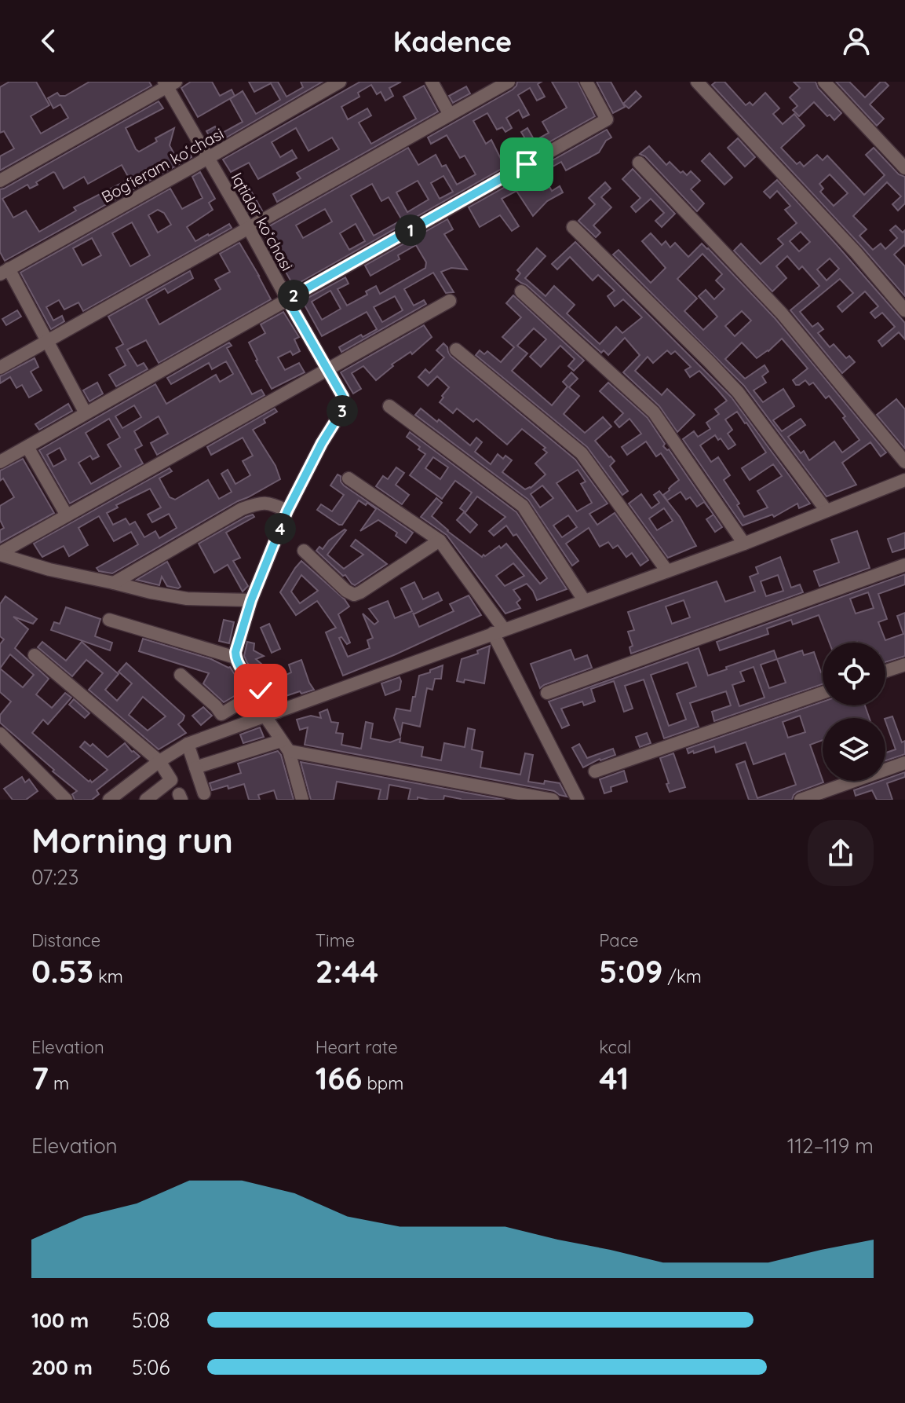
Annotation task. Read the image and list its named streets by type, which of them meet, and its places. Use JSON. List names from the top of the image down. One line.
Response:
{"streets":{"street":["Bogʻieram koʻchasi","Iqtidor koʻchasi"]},"crossings":[["Bogʻieram koʻchasi","Iqtidor koʻchasi"]],"page":{"header":"Kadence","pins":["1","2","3","4"],"heading":["Morning run","07:23"],"stats":[["Distance","0.53 km"],["Time","2:44"],["Pace","5:09 /km"],["Elevation","7 m"],["Heart rate","166 bpm"],["kcal","41"]],"chart":["Elevation","112–119 m"],"list":[{"name":"100 m","note":"5:08"},{"name":"200 m","note":"5:06"}]}}
